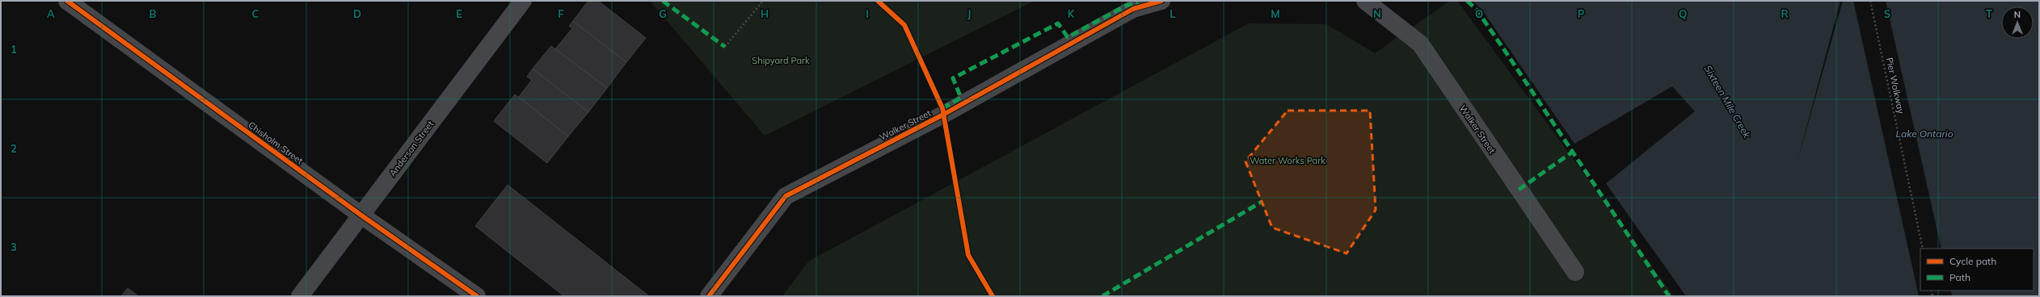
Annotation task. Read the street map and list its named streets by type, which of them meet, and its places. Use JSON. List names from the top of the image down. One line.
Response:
{"streets":{"street":["Walker Street","Chisholm Street","Anderson Street"],"path":["Pier Walkway"]},"crossings":[["Chisholm Street","Anderson Street"]],"water":["Sixteen Mile Creek","Lake Ontario"],"parks":["Shipyard Park","Water Works Park"],"legend":["Cycle path","Path"],"north":"top","grid":{"columns":["A","B","C","D","E","F","G","H","I","J","K","L","M","N","O","P","Q","R","S","T"],"rows":["1","2","3"]}}
